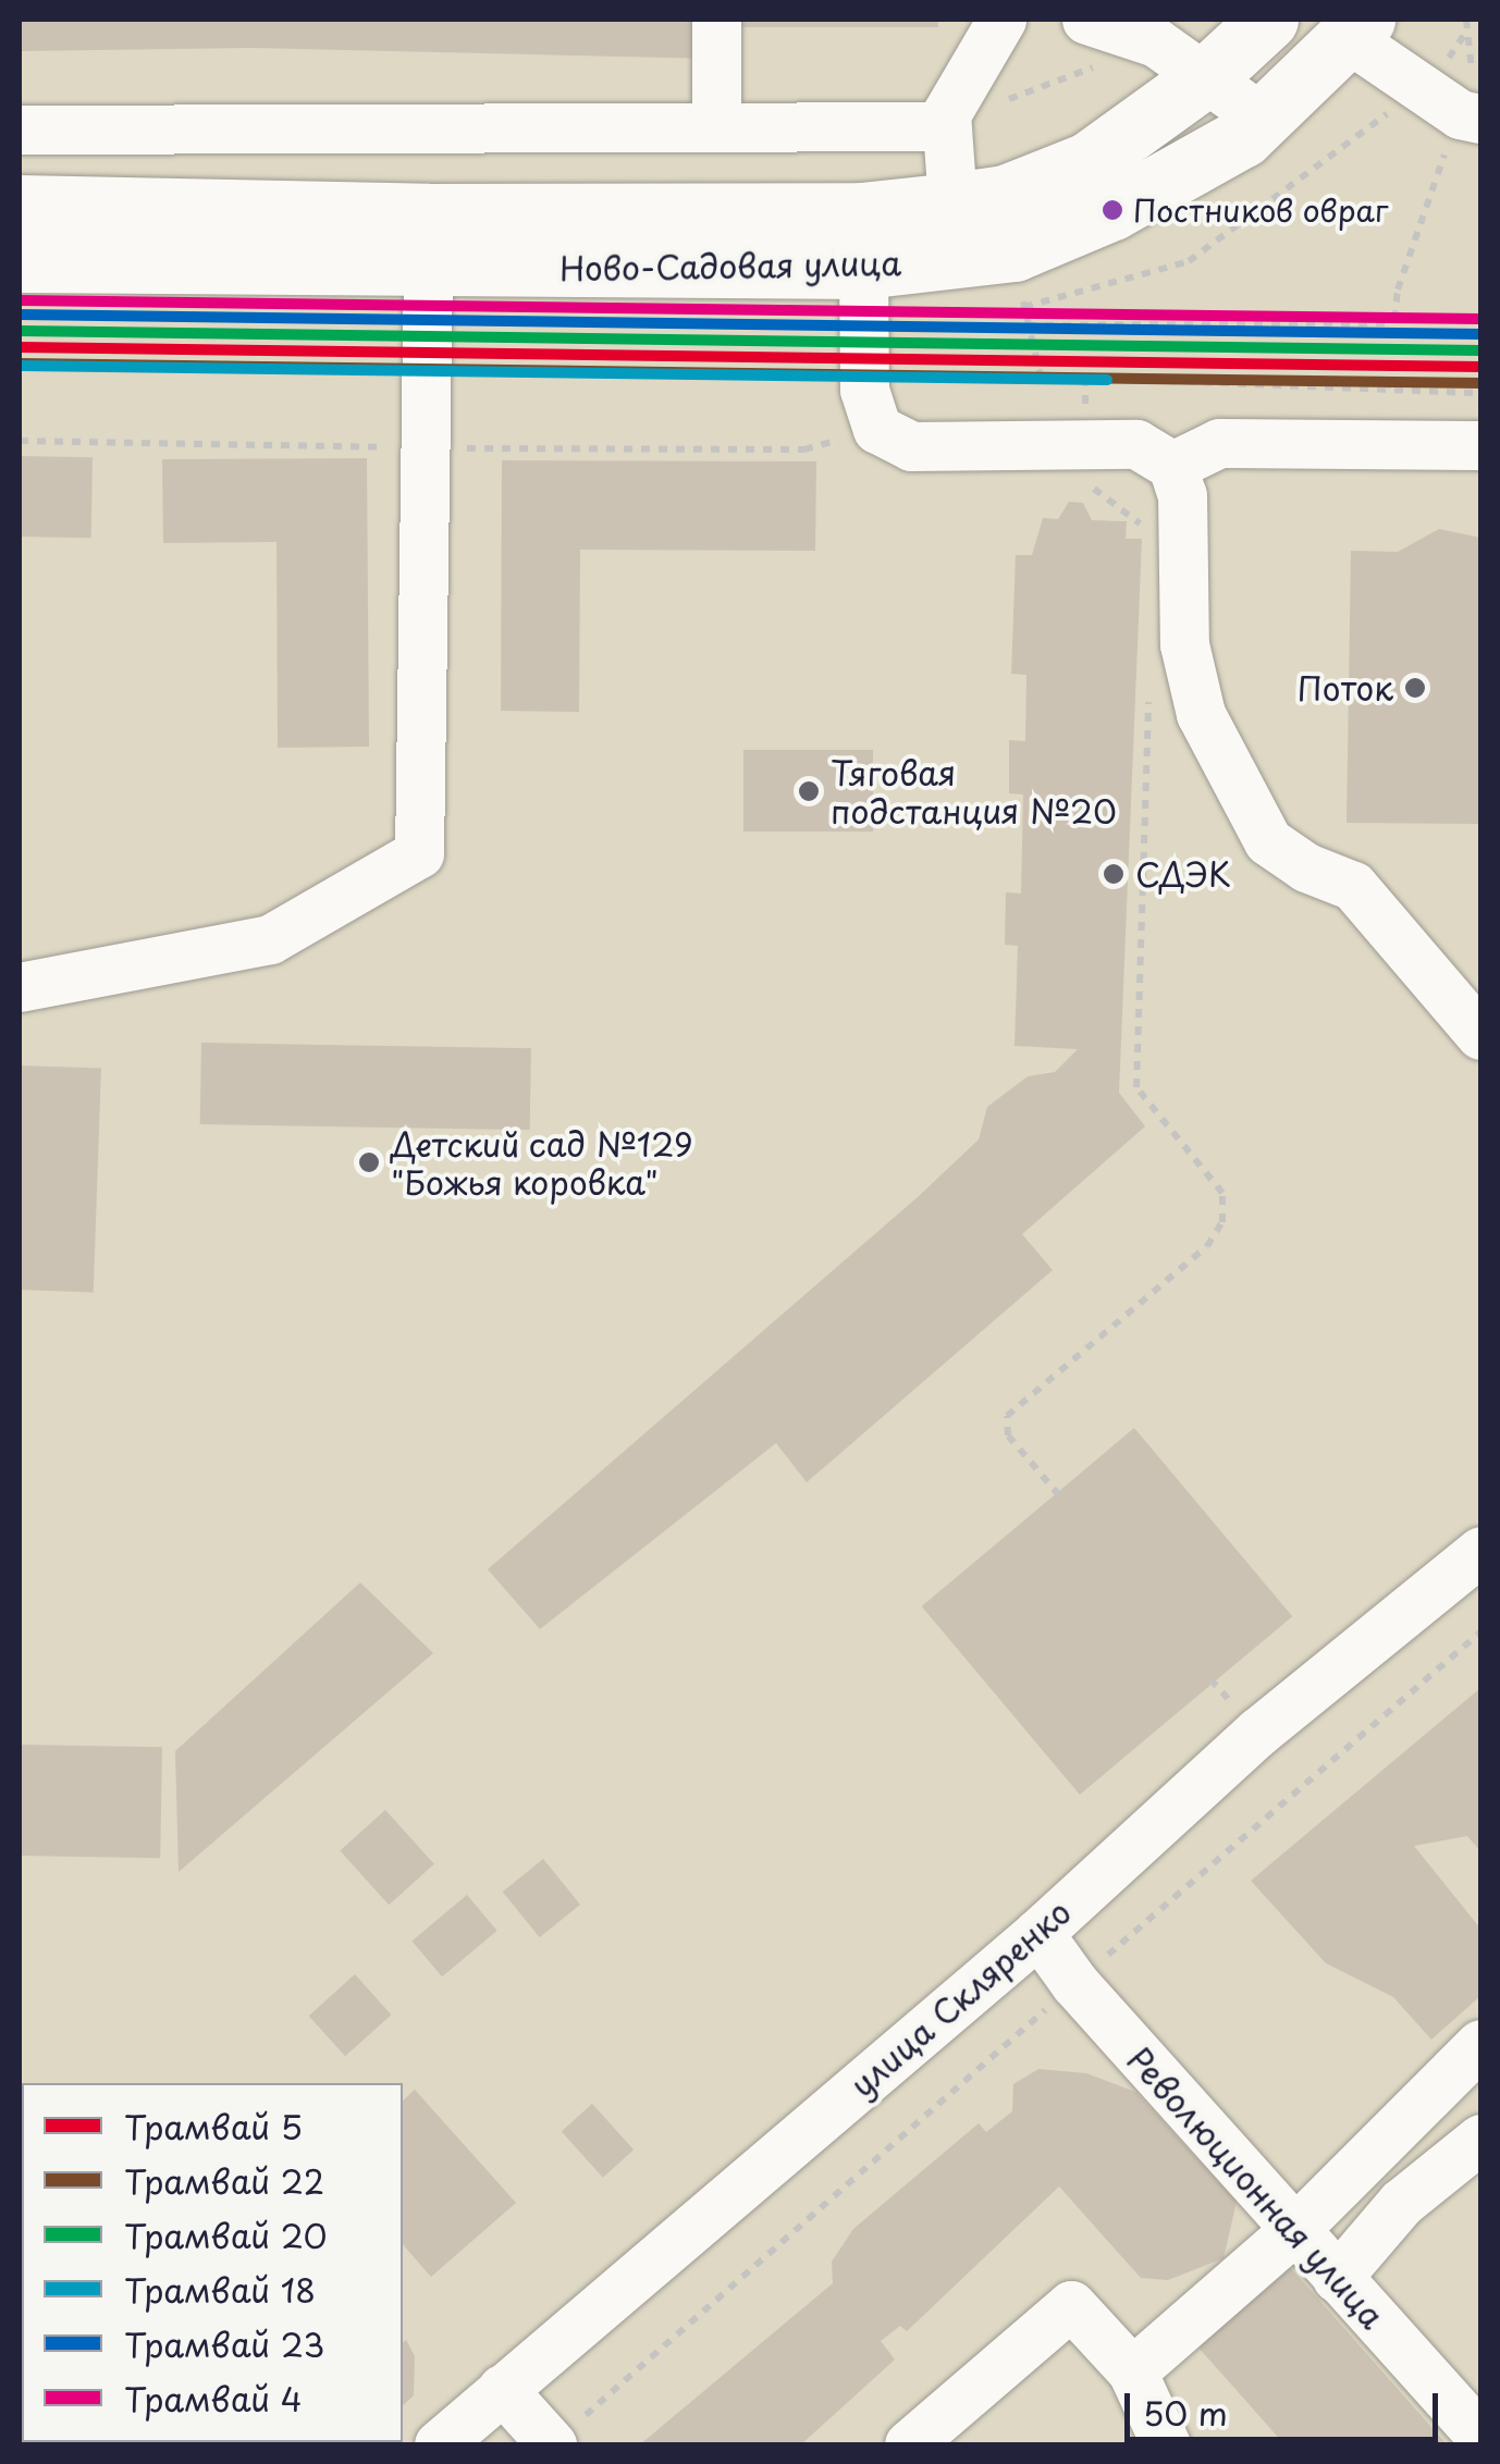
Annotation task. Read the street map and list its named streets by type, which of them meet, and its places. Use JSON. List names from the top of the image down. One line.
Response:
{"streets":{"main road":["Ново-Садовая улица"],"street":["улица Скляренко","Революционная улица"]},"crossings":[["улица Скляренко","Революционная улица"]],"places":["Постников овраг","Поток","Тяговая подстанция №20","СДЭК","Детский сад №129 \"Божья коровка\""],"lines":["tram line 4","tram line 23","tram line 20","tram line 5","tram line 22","tram line 18"],"legend":["Трамвай 5","Трамвай 22","Трамвай 20","Трамвай 18","Трамвай 23","Трамвай 4"],"scale_bar":"50 m"}
